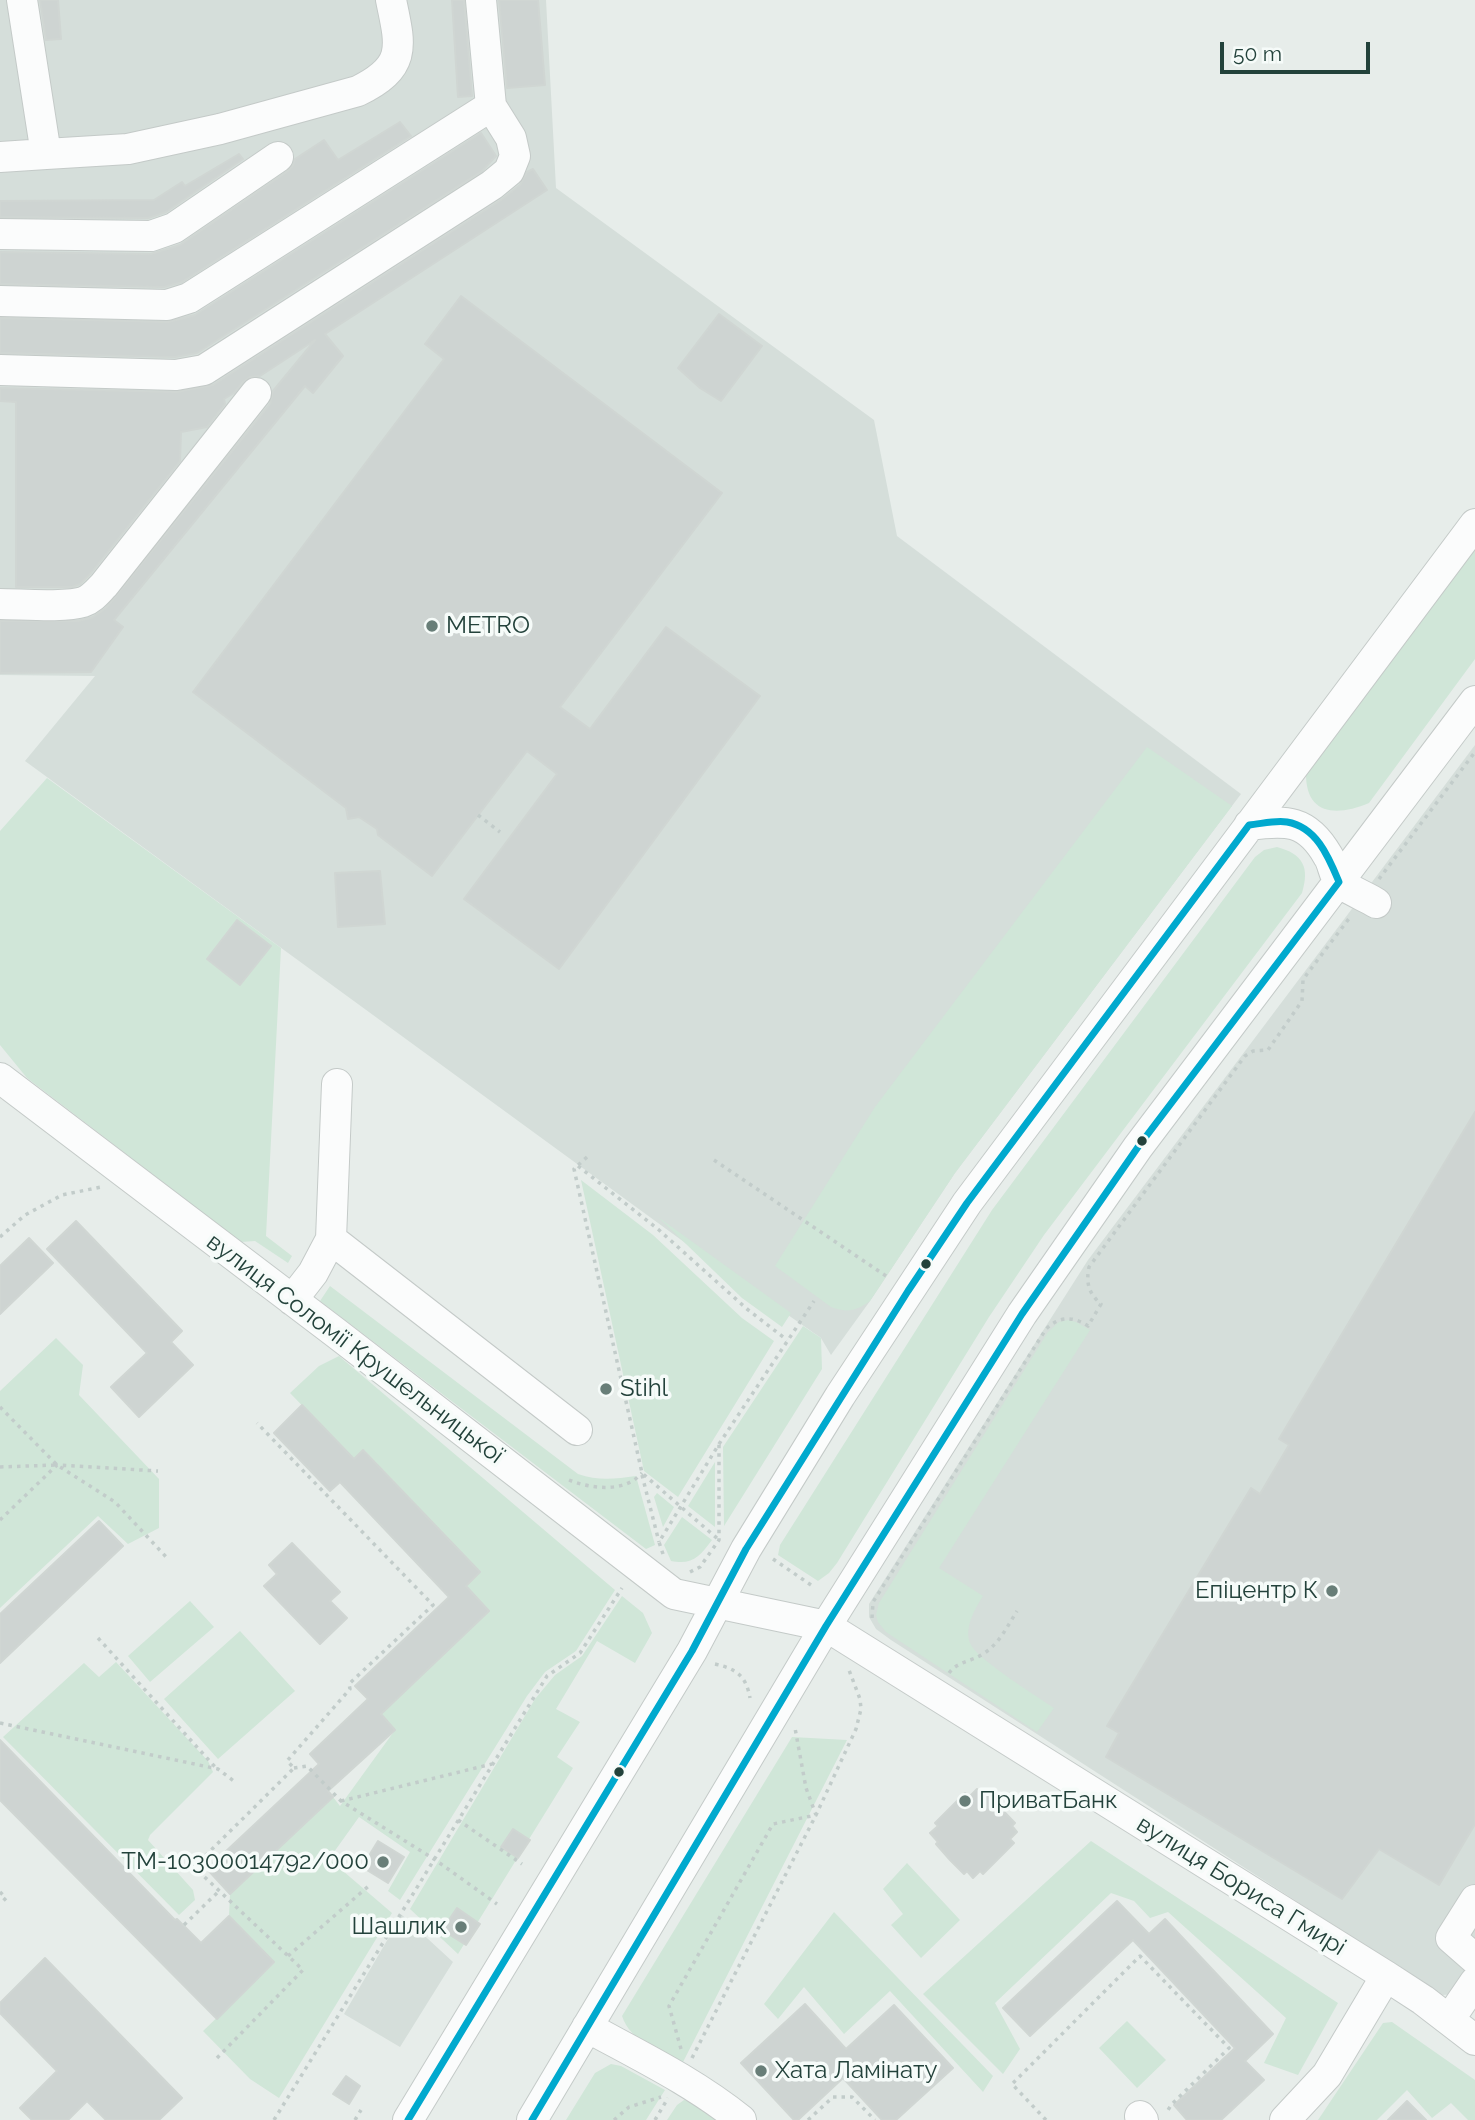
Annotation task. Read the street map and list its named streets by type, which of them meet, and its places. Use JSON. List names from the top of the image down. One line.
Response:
{"streets":{"street":["вулиця Соломії Крушельницької","вулиця Бориса Гмирі"]},"crossings":[["вулиця Соломії Крушельницької","вулиця Бориса Гмирі"]],"places":["METRO","Stihl","Епіцентр К","ПриватБанк","ТМ-10300014792/000","Шашлик","Хата Ламінату"],"scale_bar":"50 m"}
